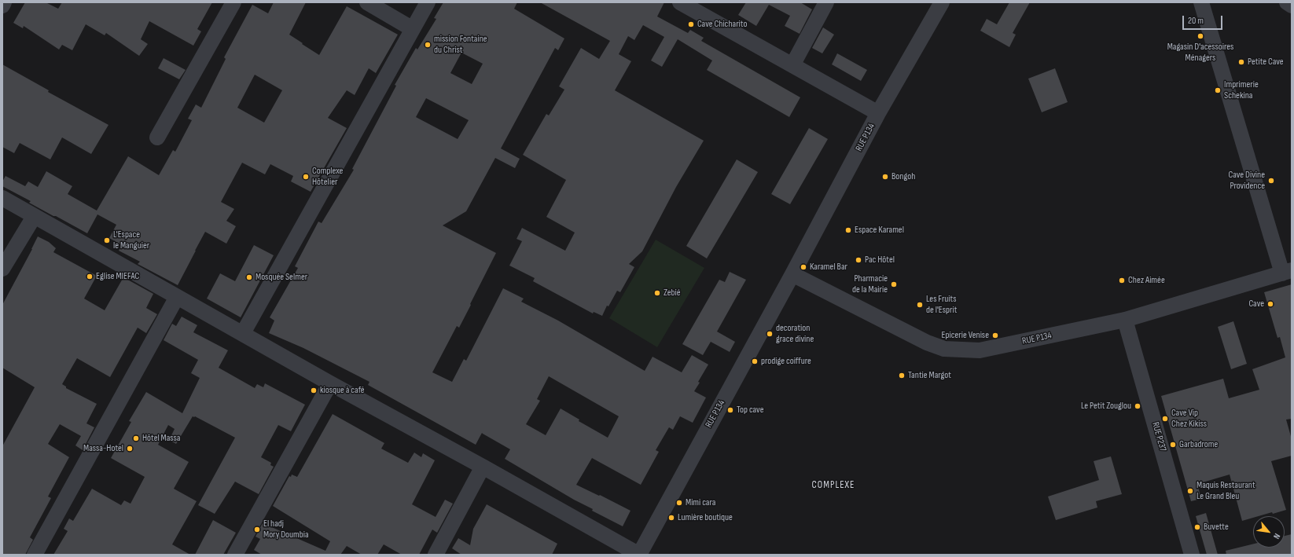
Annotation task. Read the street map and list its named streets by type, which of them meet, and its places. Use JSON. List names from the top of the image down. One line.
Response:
{"streets":{"street":["RUE P134","RUE P237"]},"crossings":[["RUE P134","RUE P237"]],"districts":["COMPLEXE"],"places":["Cave Chicharito","Magasin D'acessoires Ménagers","mission Fontaine du Christ","Petite Cave","Imprimerie Schekina","Complexe Hôtelier","Bongoh","Cave Divine Providence","Espace Karamel","L'Espace le Manguier","Pac Hôtel","Karamel Bar","Eglise MIEFAC","Mosquée Selmer","Chez Aimée","Pharmacie de la Mairie","Zebié","Cave","Les Fruits de l'Esprit","decoration grace divine","Epicerie Venise","prodige coiffure","Tantie Margot","kiosque à café","Le Petit Zouglou","Top cave","Cave Vip Chez Kikiss","Hôtel Massa","Garbadrome","Massa-Hotel","Maquis Restaurant Le Grand Bleu","Mimi cara","Lumière boutique","Buvette","El hadj Mory Doumbia"],"scale_bar":"20 m","north":"bottom right"}
